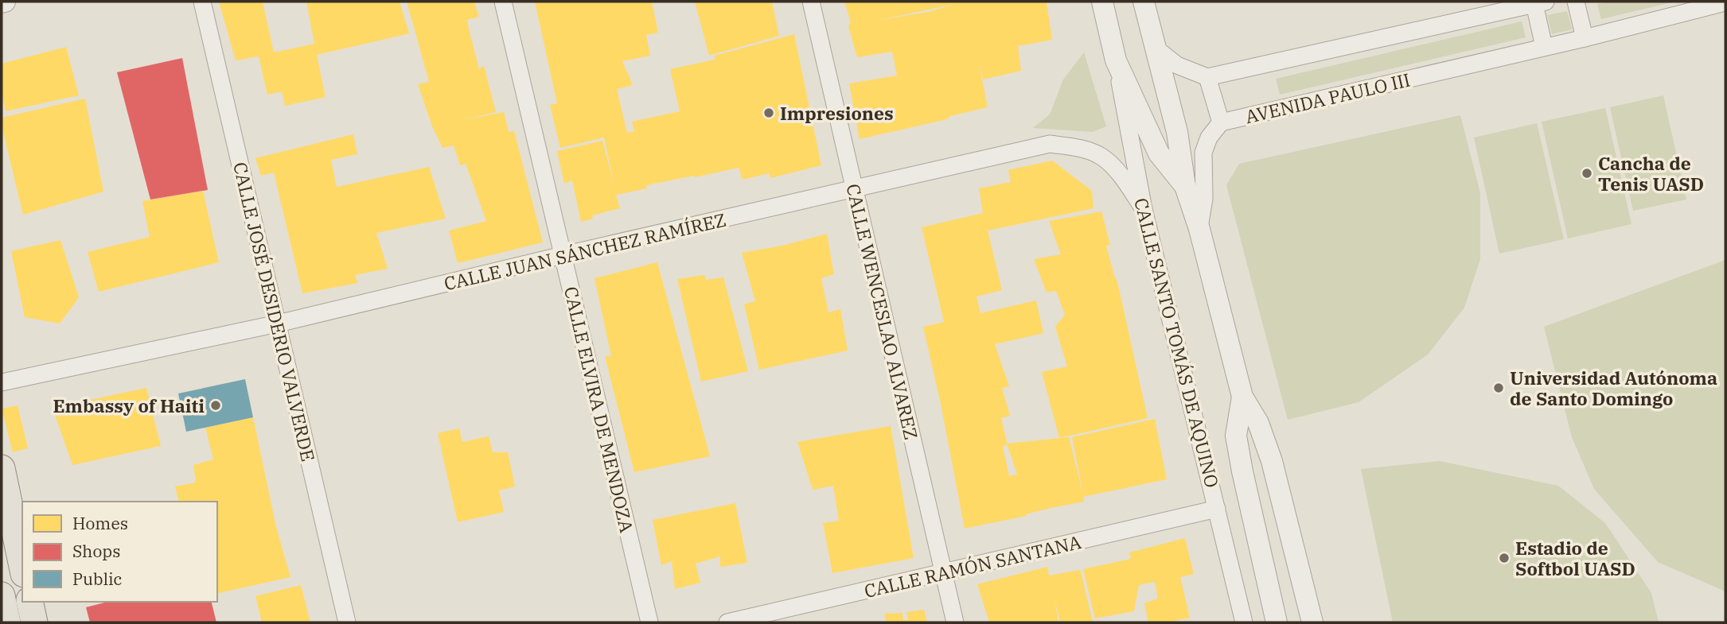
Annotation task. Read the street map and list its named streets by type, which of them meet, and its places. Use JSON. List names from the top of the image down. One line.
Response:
{"streets":{"street":["AVENIDA PAULO III","CALLE JUAN SÁNCHEZ RAMÍREZ","CALLE JOSÉ DESIDERIO VALVERDE","CALLE WENCESLAO ALVAREZ","CALLE SANTO TOMÁS DE AQUINO","CALLE ELVIRA DE MENDOZA","CALLE RAMÓN SANTANA"]},"crossings":[["AVENIDA PAULO III","CALLE SANTO TOMÁS DE AQUINO"],["CALLE JUAN SÁNCHEZ RAMÍREZ","CALLE JOSÉ DESIDERIO VALVERDE"],["CALLE JUAN SÁNCHEZ RAMÍREZ","CALLE WENCESLAO ALVAREZ"],["CALLE JUAN SÁNCHEZ RAMÍREZ","CALLE SANTO TOMÁS DE AQUINO"],["CALLE JUAN SÁNCHEZ RAMÍREZ","CALLE ELVIRA DE MENDOZA"],["CALLE WENCESLAO ALVAREZ","CALLE RAMÓN SANTANA"],["CALLE SANTO TOMÁS DE AQUINO","CALLE RAMÓN SANTANA"]],"places":["Impresiones","Cancha de Tenis UASD","Universidad Autónoma de Santo Domingo","Embassy of Haiti","Estadio de Softbol UASD"],"legend":["Homes","Shops","Public"]}
